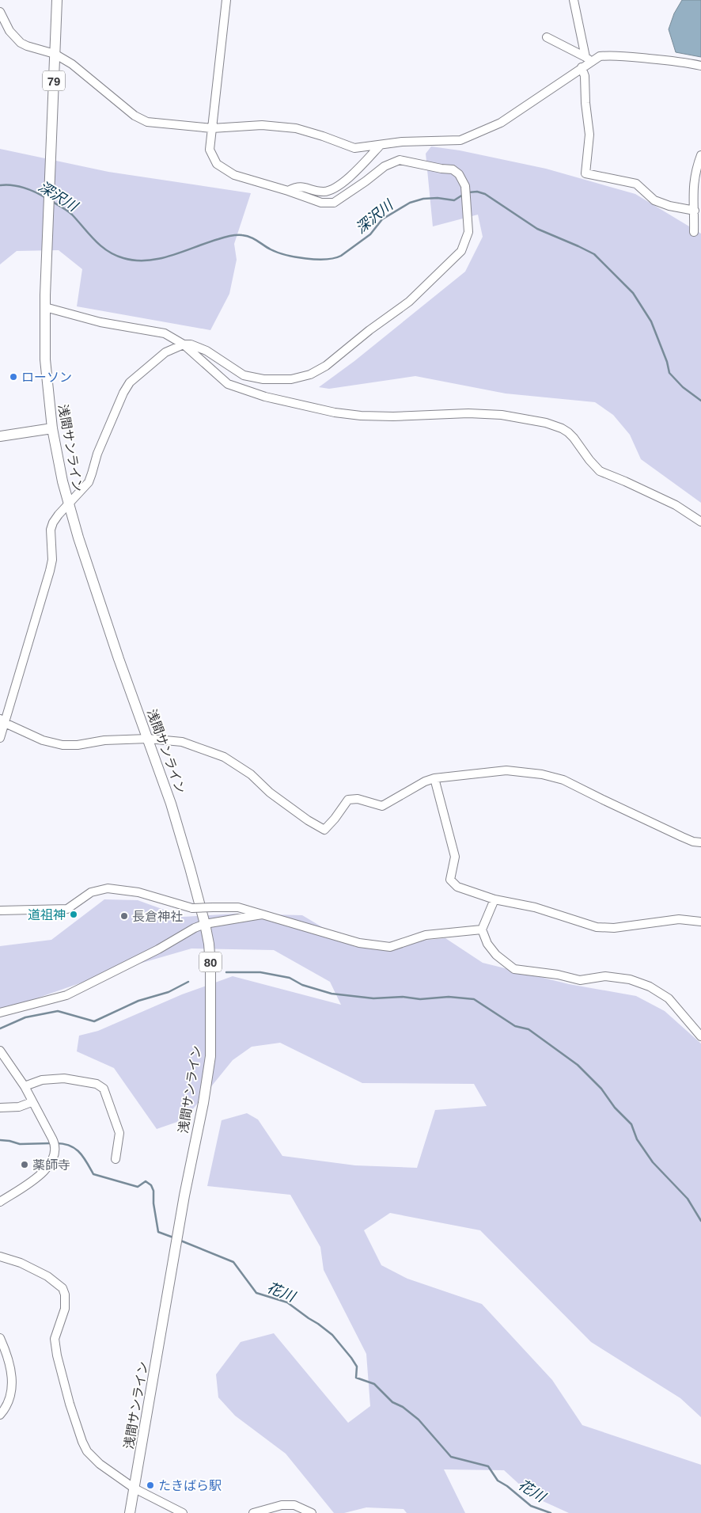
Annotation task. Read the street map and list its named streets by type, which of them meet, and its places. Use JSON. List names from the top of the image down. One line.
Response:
{"streets":{"main road":["79","浅間サンライン","80"]},"water":["深沢川","花川"],"places":["ローソン","道祖神","長倉神社","薬師寺","たきばら駅"]}
